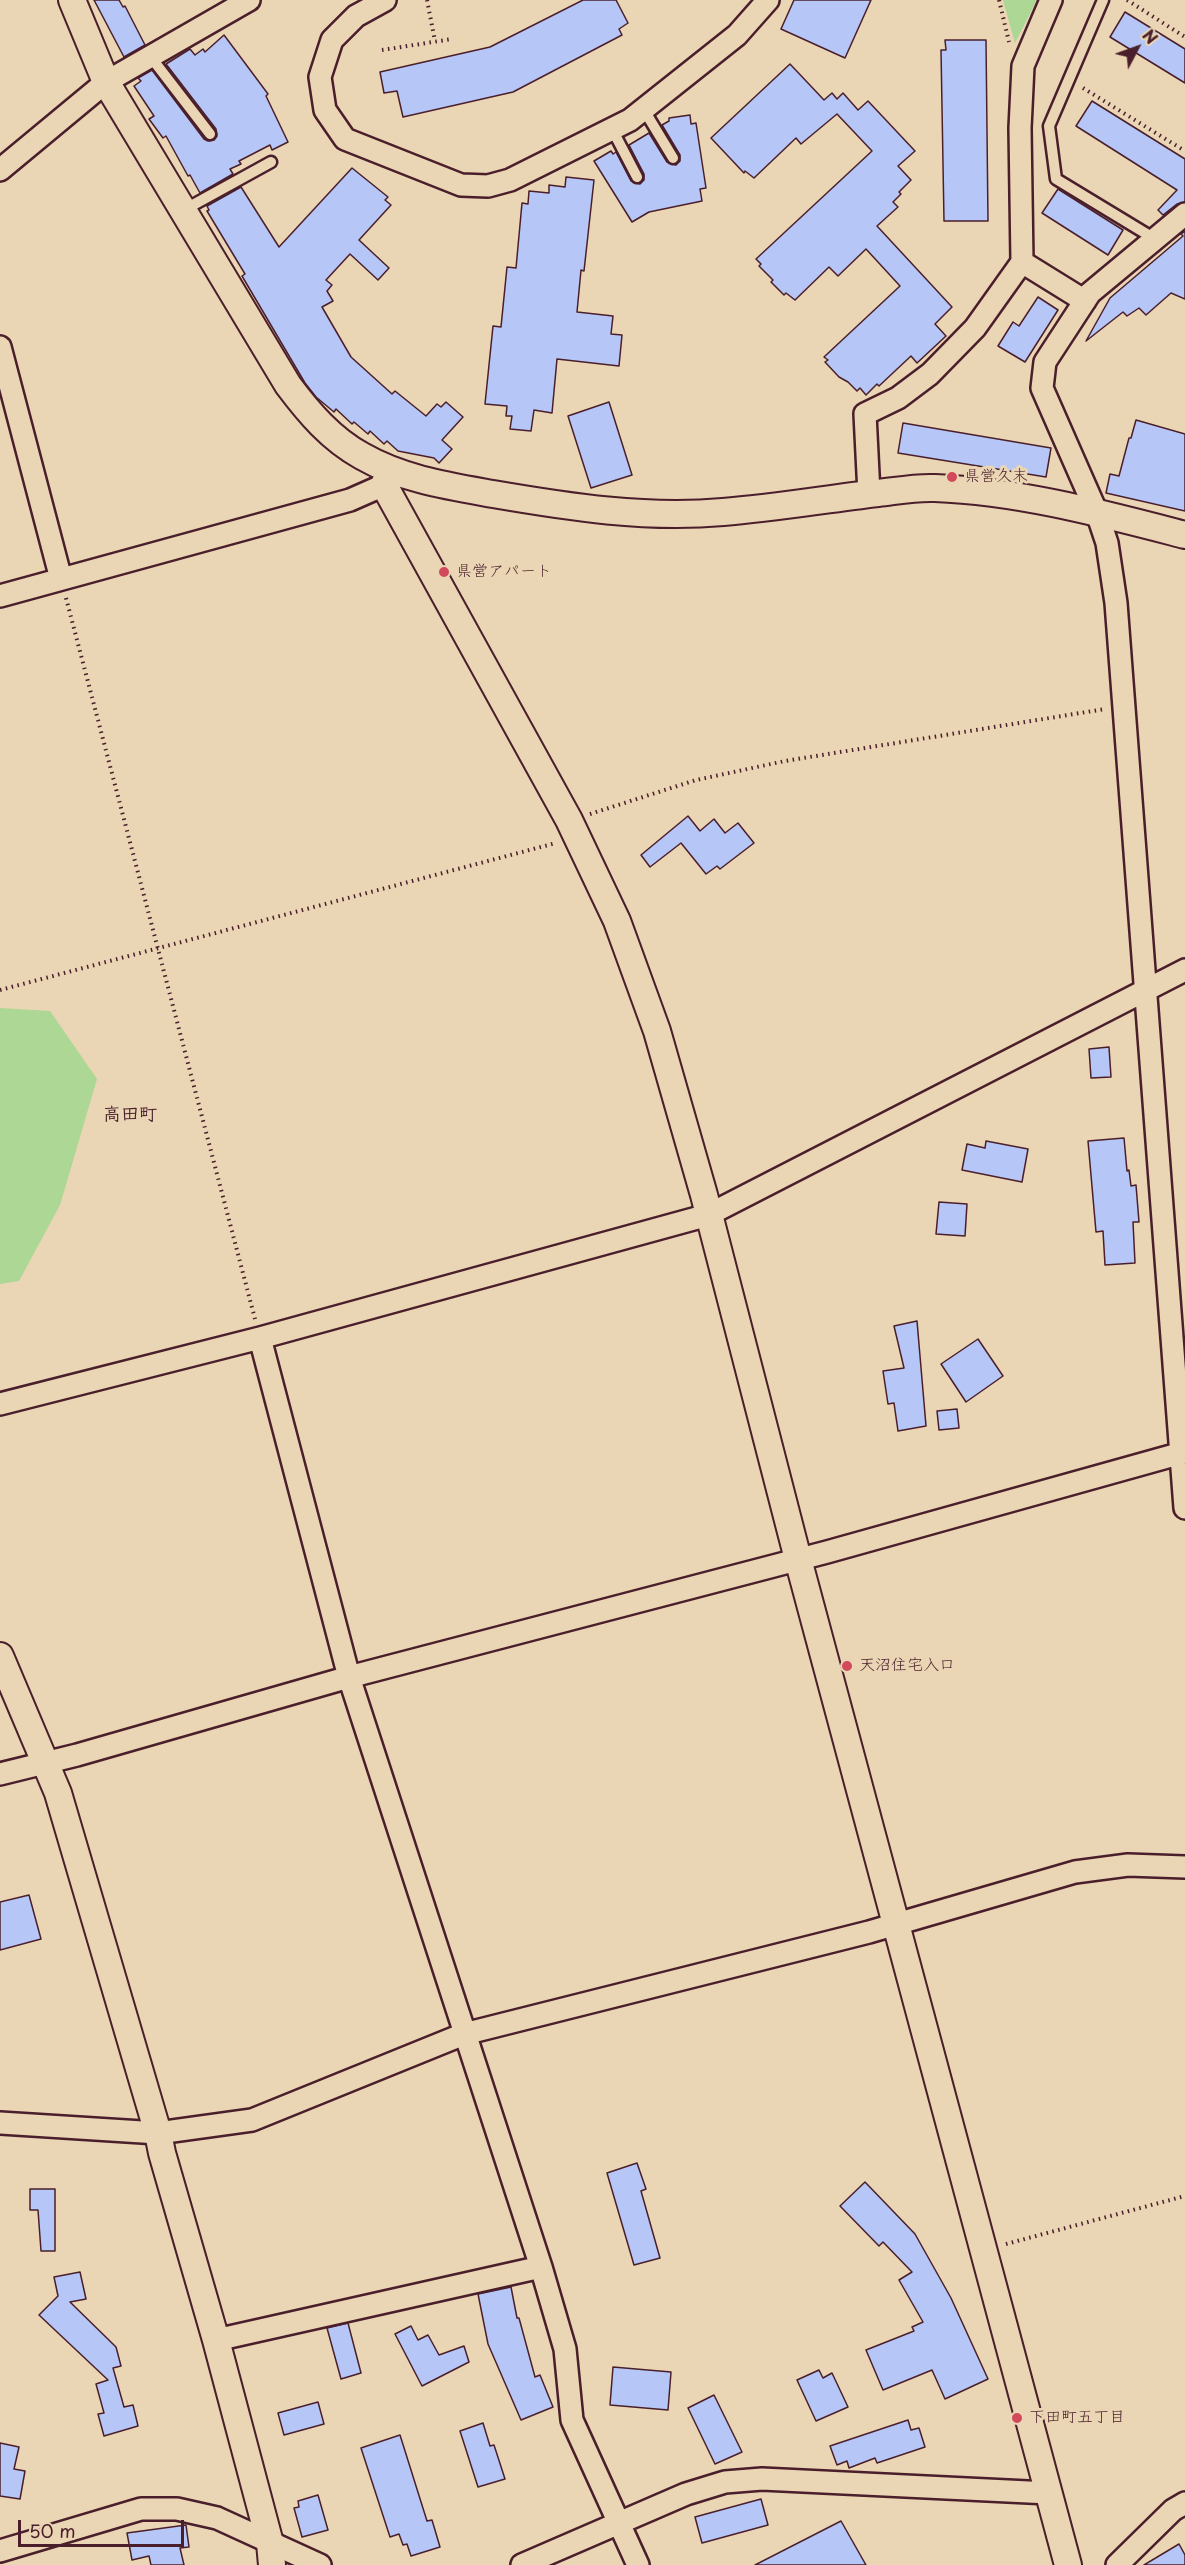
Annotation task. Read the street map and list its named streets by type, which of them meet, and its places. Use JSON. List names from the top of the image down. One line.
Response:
{"districts":["高田町"],"places":["県営久末","県営アパート","天沼住宅入口","下田町五丁目"],"scale_bar":"50 m","north":"top right"}
